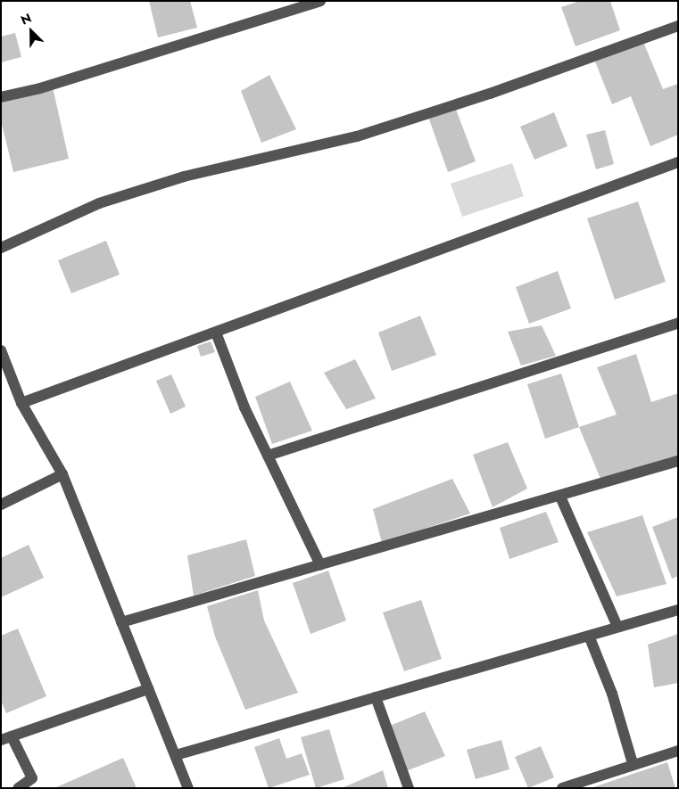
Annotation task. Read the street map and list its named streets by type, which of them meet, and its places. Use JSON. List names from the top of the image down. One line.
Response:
{"north":"top left"}
